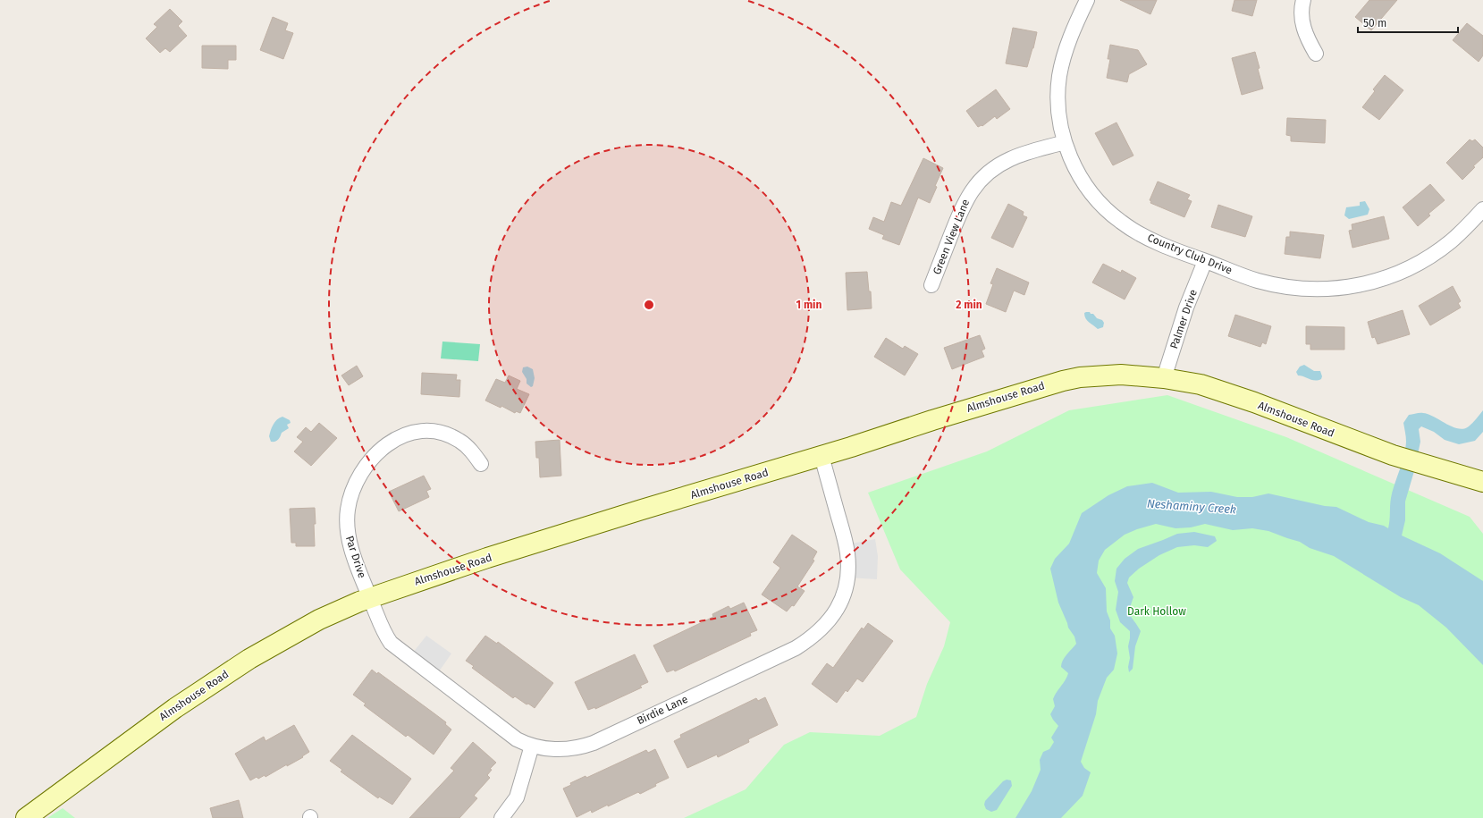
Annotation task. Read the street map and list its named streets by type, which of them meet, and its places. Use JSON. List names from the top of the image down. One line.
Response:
{"streets":{"main road":["Almshouse Road"],"street":["Green View Lane","Country Club Drive","Palmer Drive","Par Drive","Birdie Lane"]},"crossings":[["Green View Lane","Country Club Drive"],["Country Club Drive","Palmer Drive"],["Palmer Drive","Almshouse Road"],["Almshouse Road","Par Drive"],["Almshouse Road","Birdie Lane"],["Par Drive","Birdie Lane"]],"water":["Neshaminy Creek"],"parks":["Dark Hollow"],"scale_bar":"50 m","rings":["1 min","2 min"]}
